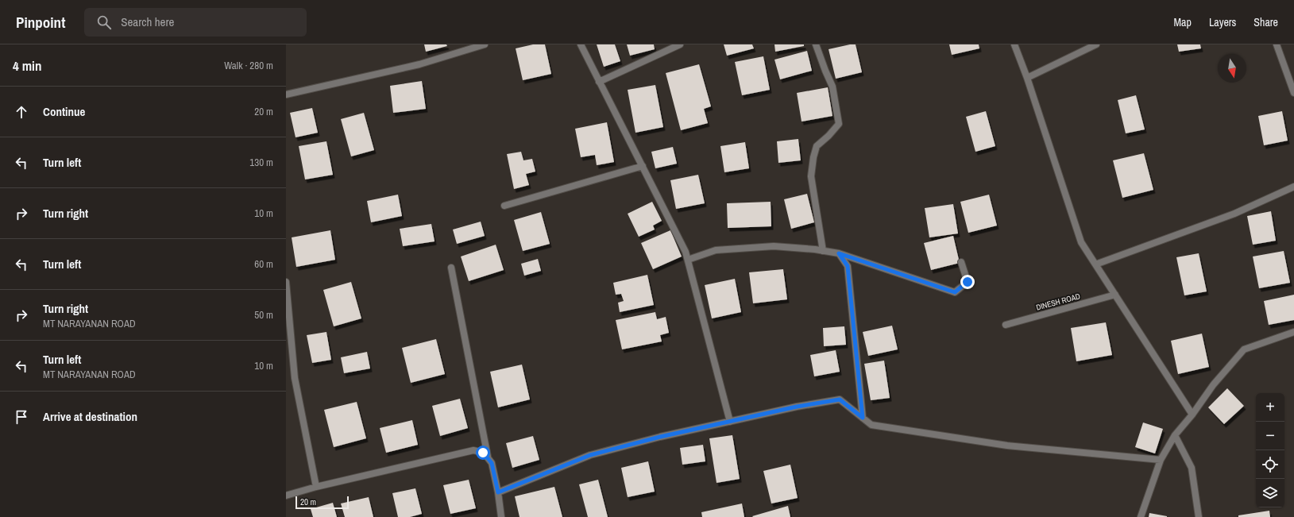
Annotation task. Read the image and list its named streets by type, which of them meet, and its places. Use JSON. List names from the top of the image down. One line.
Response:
{"streets":{"street":["DINESH ROAD"]},"scale_bar":"20 m","north":"bottom","page":{"header":"Pinpoint","search":"Search here","nav":["Map","Layers","Share"],"heading":["4 min","Walk · 280 m"],"list":[["Continue","20 m"],["Turn left","130 m"],["Turn right","10 m"],["Turn left","60 m"],["Turn right","MT NARAYANAN ROAD","50 m"],["Turn left","MT NARAYANAN ROAD","10 m"],"Arrive at destination"],"map_buttons":["+","−"],"scale":"20 m"}}
